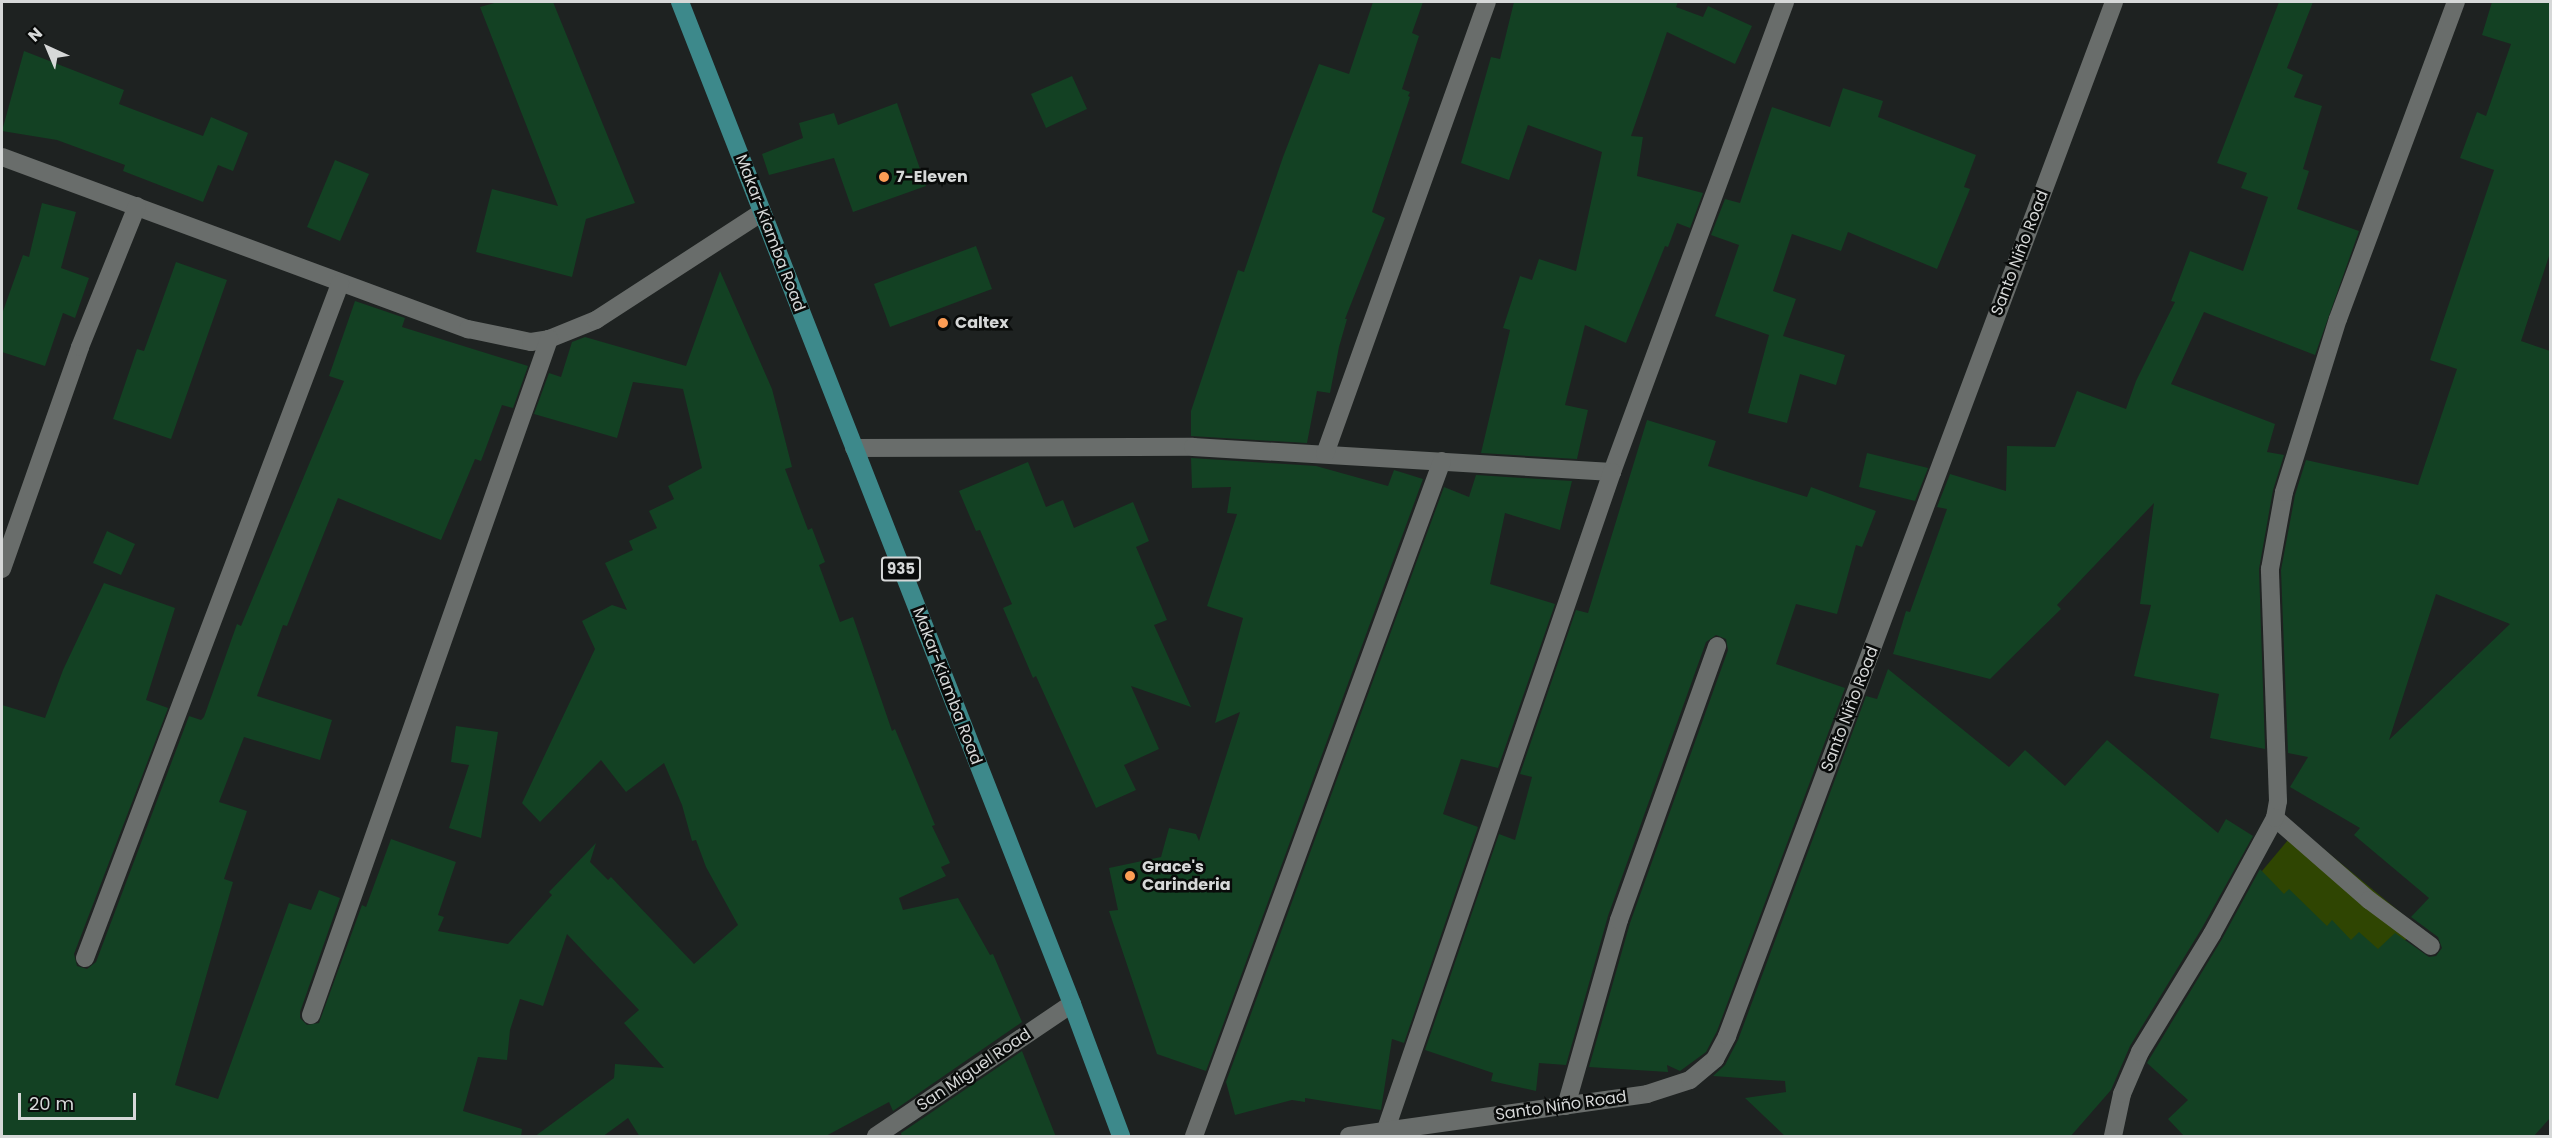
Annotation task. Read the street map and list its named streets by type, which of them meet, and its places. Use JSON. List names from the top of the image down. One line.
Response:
{"streets":{"main road":["Makar-Kiamba Road","935"],"street":["Santo Niño Road","San Miguel Road"]},"crossings":[["Makar-Kiamba Road","San Miguel Road"]],"places":["7-Eleven","Caltex","Grace's Carinderia"],"scale_bar":"20 m","north":"top left"}
